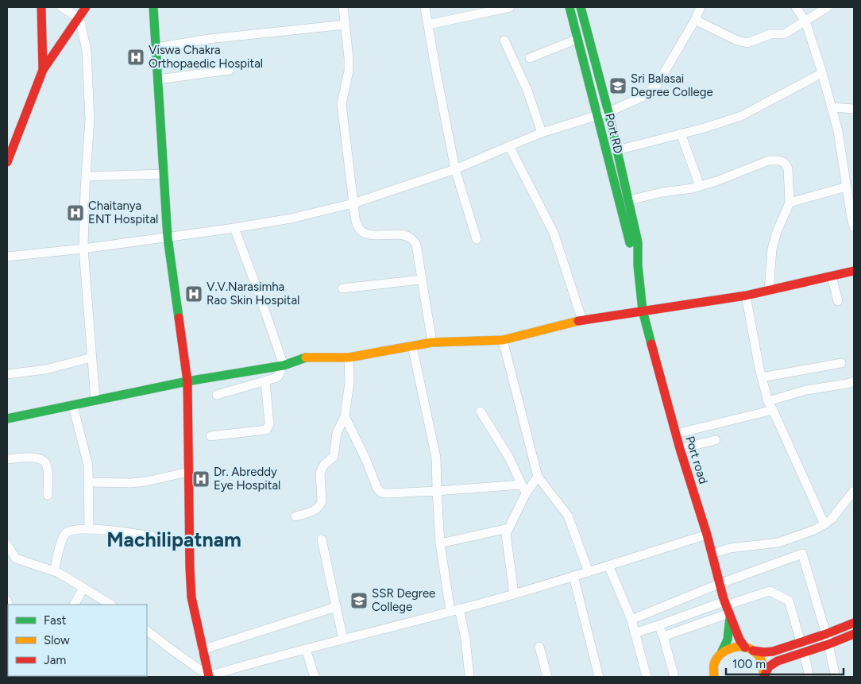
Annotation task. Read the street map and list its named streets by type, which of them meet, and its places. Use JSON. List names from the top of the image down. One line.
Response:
{"streets":{"main road":["Port RD","Port road"]},"crossings":[["Port RD","Port road"]],"districts":["Machilipatnam"],"places":{"hospital":["Viswa Chakra Orthopaedic Hospital","Chaitanya ENT Hospital","V.V.Narasimha Rao Skin Hospital","Dr. Abreddy Eye Hospital"],"school or university":["Sri Balasai Degree College","SSR Degree College"]},"legend":["Fast","Slow","Jam"],"scale_bar":"100 m"}
